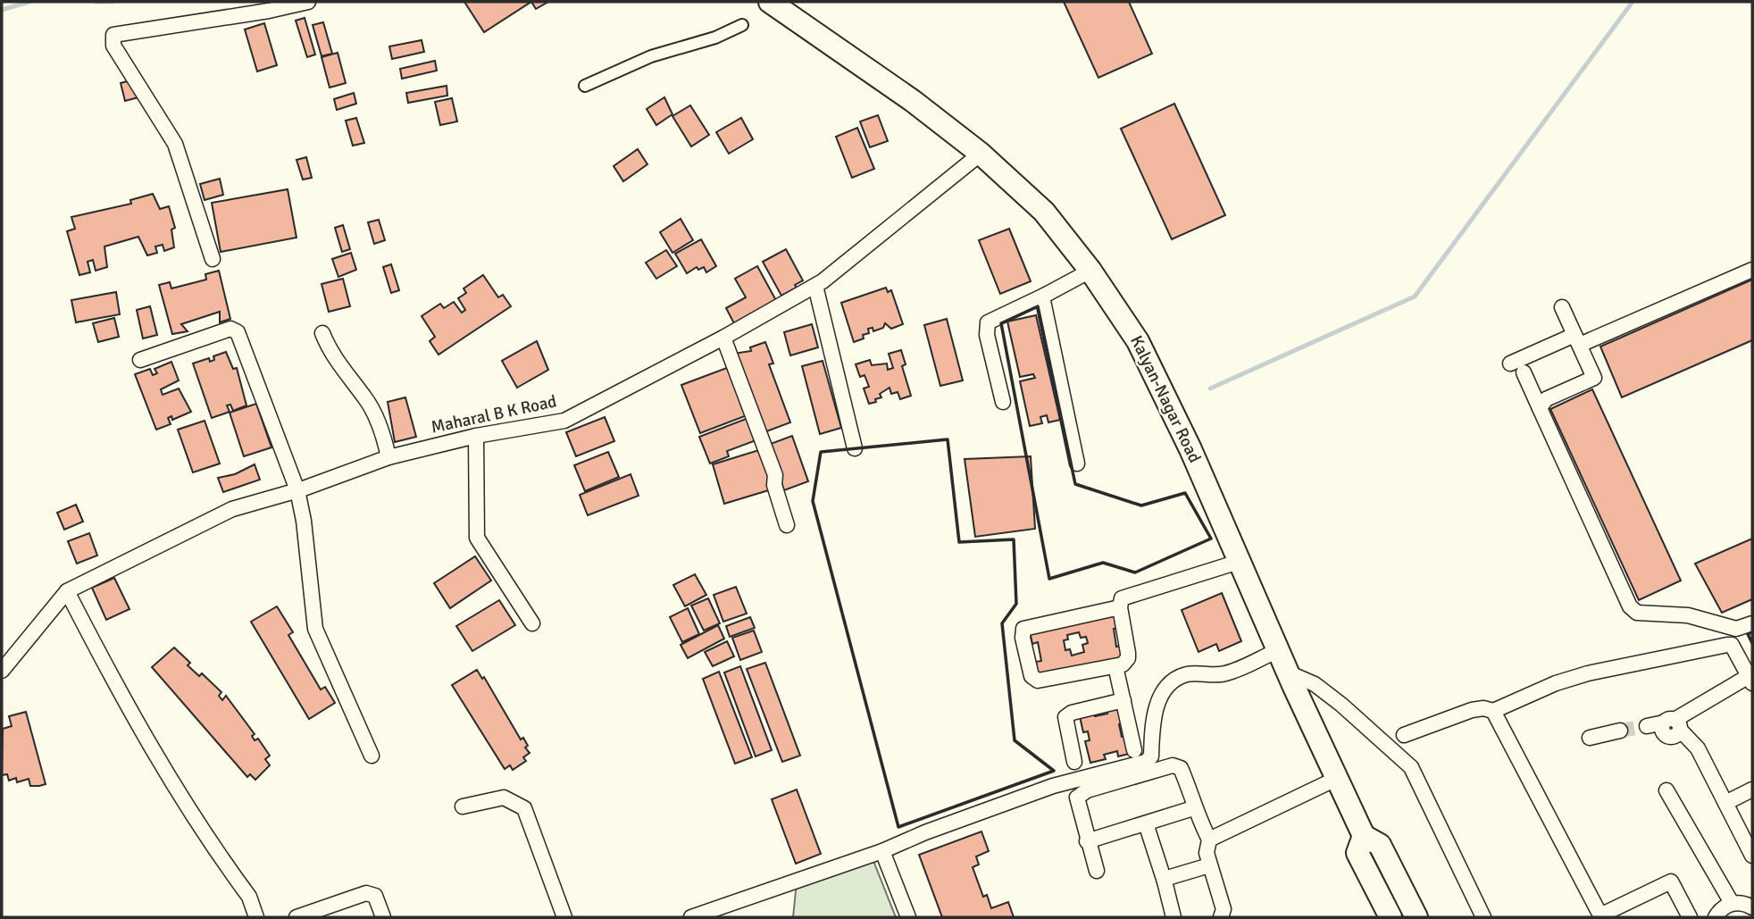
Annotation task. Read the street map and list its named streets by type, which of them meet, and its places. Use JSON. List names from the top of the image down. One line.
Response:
{"streets":{"highway":["Kalyan-Nagar Road"],"street":["Maharal B K Road"]},"crossings":[["Kalyan-Nagar Road","Maharal B K Road"]]}
